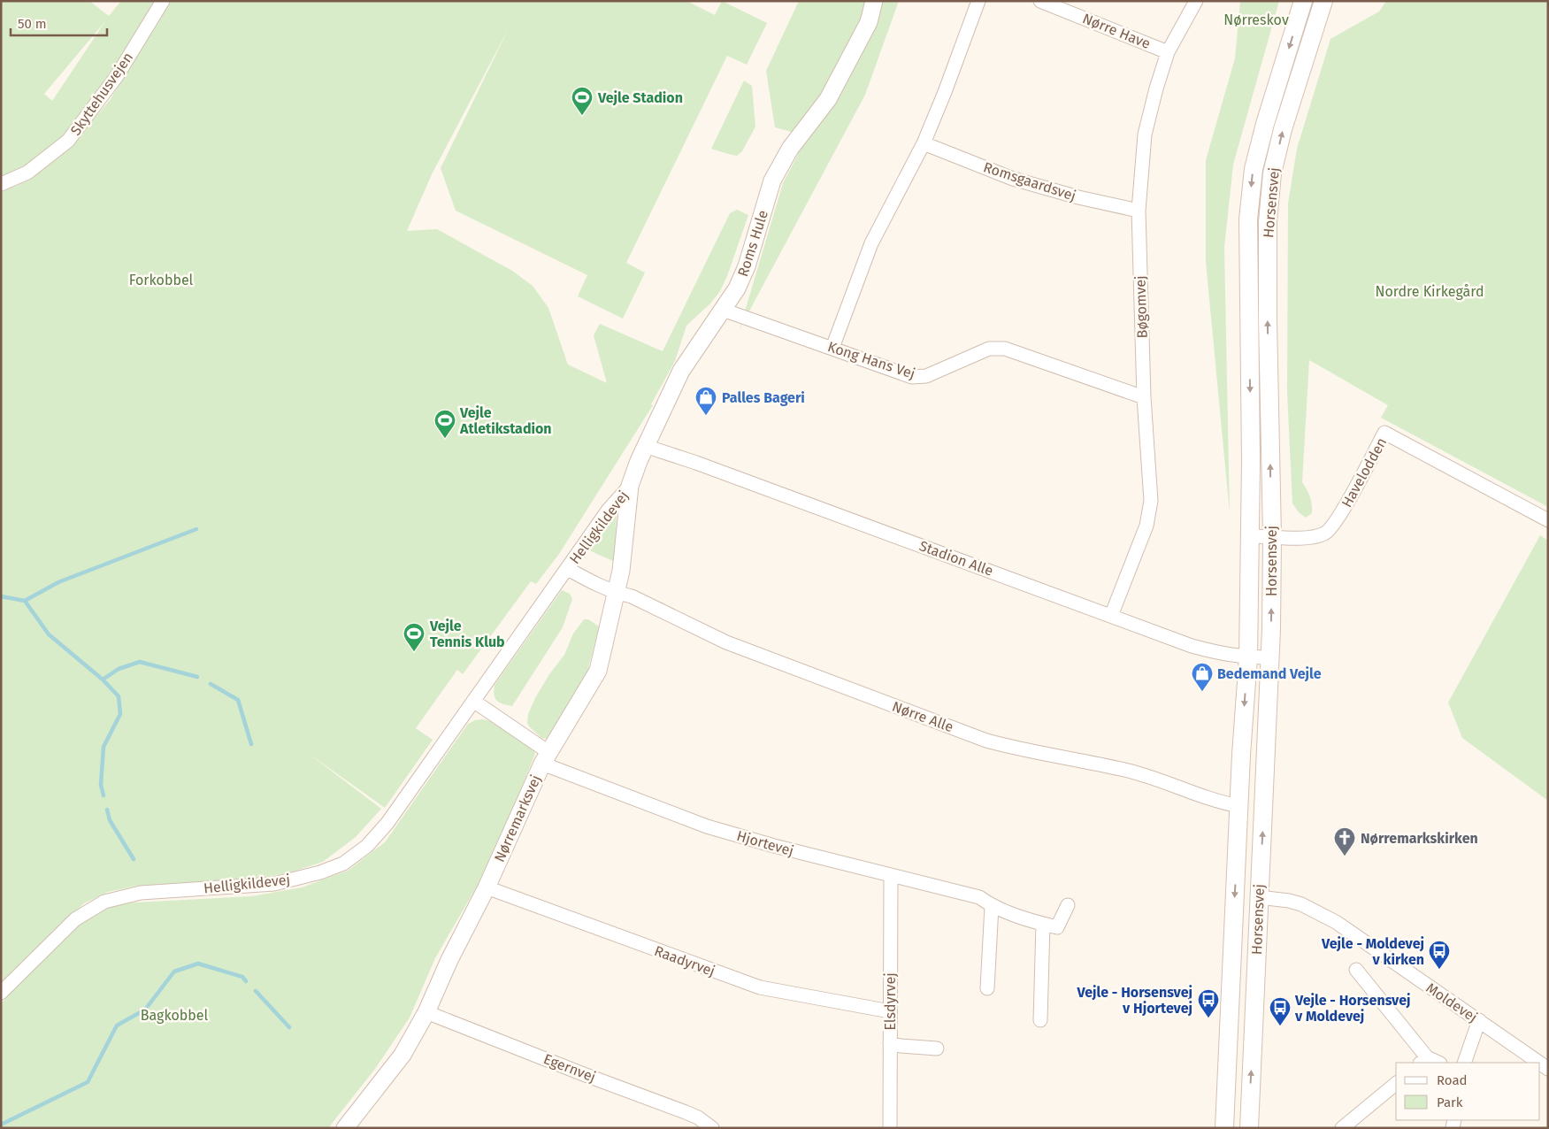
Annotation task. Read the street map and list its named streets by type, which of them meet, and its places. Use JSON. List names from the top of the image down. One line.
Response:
{"streets":{"main road":["Horsensvej"],"street":["Nørre Have","Skyttehusvejen","Romsgaardsvej","Roms Hule","Bøgomvej","Kong Hans Vej","Havelodden","Helligkildevej","Stadion Alle","Nørre Alle","Nørremarksvej","Hjortevej","Raadyrvej","Elsdyrvej","Moldevej","Egernvej"]},"crossings":[["Nørre Have","Bøgomvej"],["Romsgaardsvej","Bøgomvej"],["Horsensvej","Havelodden"],["Horsensvej","Stadion Alle"],["Horsensvej","Nørre Alle"],["Horsensvej","Moldevej"],["Roms Hule","Kong Hans Vej"],["Roms Hule","Helligkildevej"],["Roms Hule","Stadion Alle"],["Roms Hule","Nørremarksvej"],["Bøgomvej","Kong Hans Vej"],["Bøgomvej","Stadion Alle"],["Helligkildevej","Nørre Alle"],["Helligkildevej","Nørremarksvej"],["Nørre Alle","Nørremarksvej"],["Nørremarksvej","Hjortevej"],["Nørremarksvej","Raadyrvej"],["Nørremarksvej","Egernvej"],["Hjortevej","Elsdyrvej"],["Raadyrvej","Elsdyrvej"]],"parks":["Nørreskov","Forkobbel","Nordre Kirkegård","Bagkobbel"],"places":{"sports":["Vejle Stadion","Vejle Atletikstadion","Vejle Tennis Klub"],"shop":["Palles Bageri","Bedemand Vejle"],"church":["Nørremarkskirken"],"bus stop":["Vejle - Moldevej v kirken","Vejle - Horsensvej v Hjortevej","Vejle - Horsensvej v Moldevej"]},"legend":["Road","Park"],"scale_bar":"50 m"}
